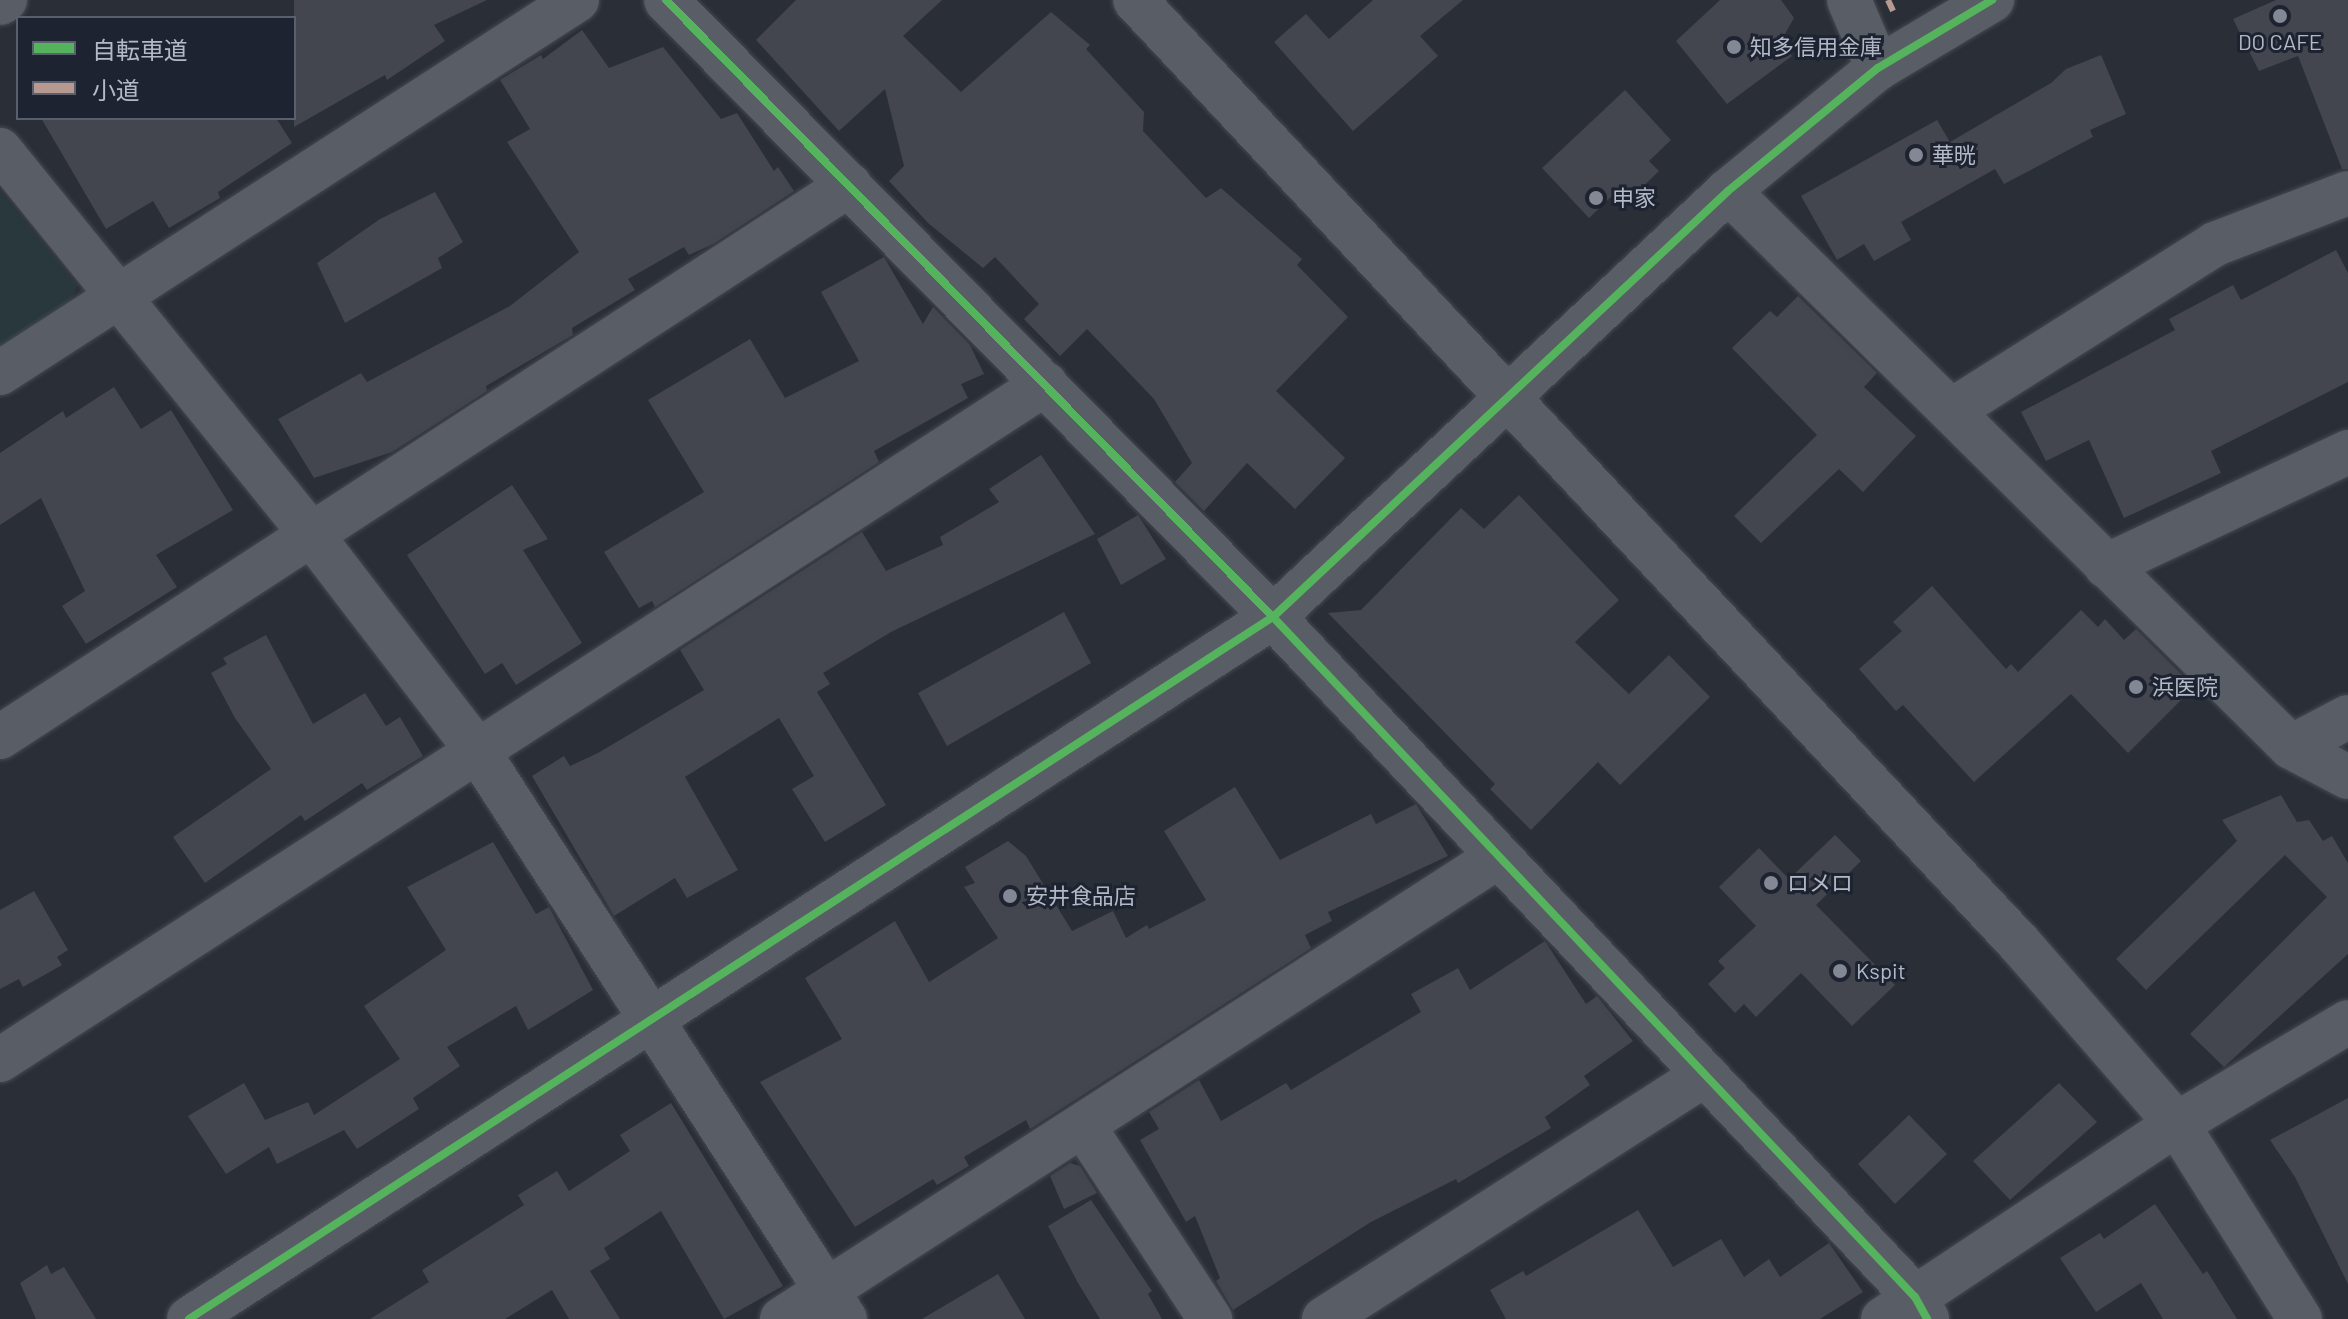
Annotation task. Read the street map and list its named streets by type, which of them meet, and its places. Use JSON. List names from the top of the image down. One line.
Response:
{"places":["DO CAFE","知多信用金庫","華晄","申家","浜医院","ロメロ","安井食品店","Kspit"],"legend":["自転車道","小道"]}
